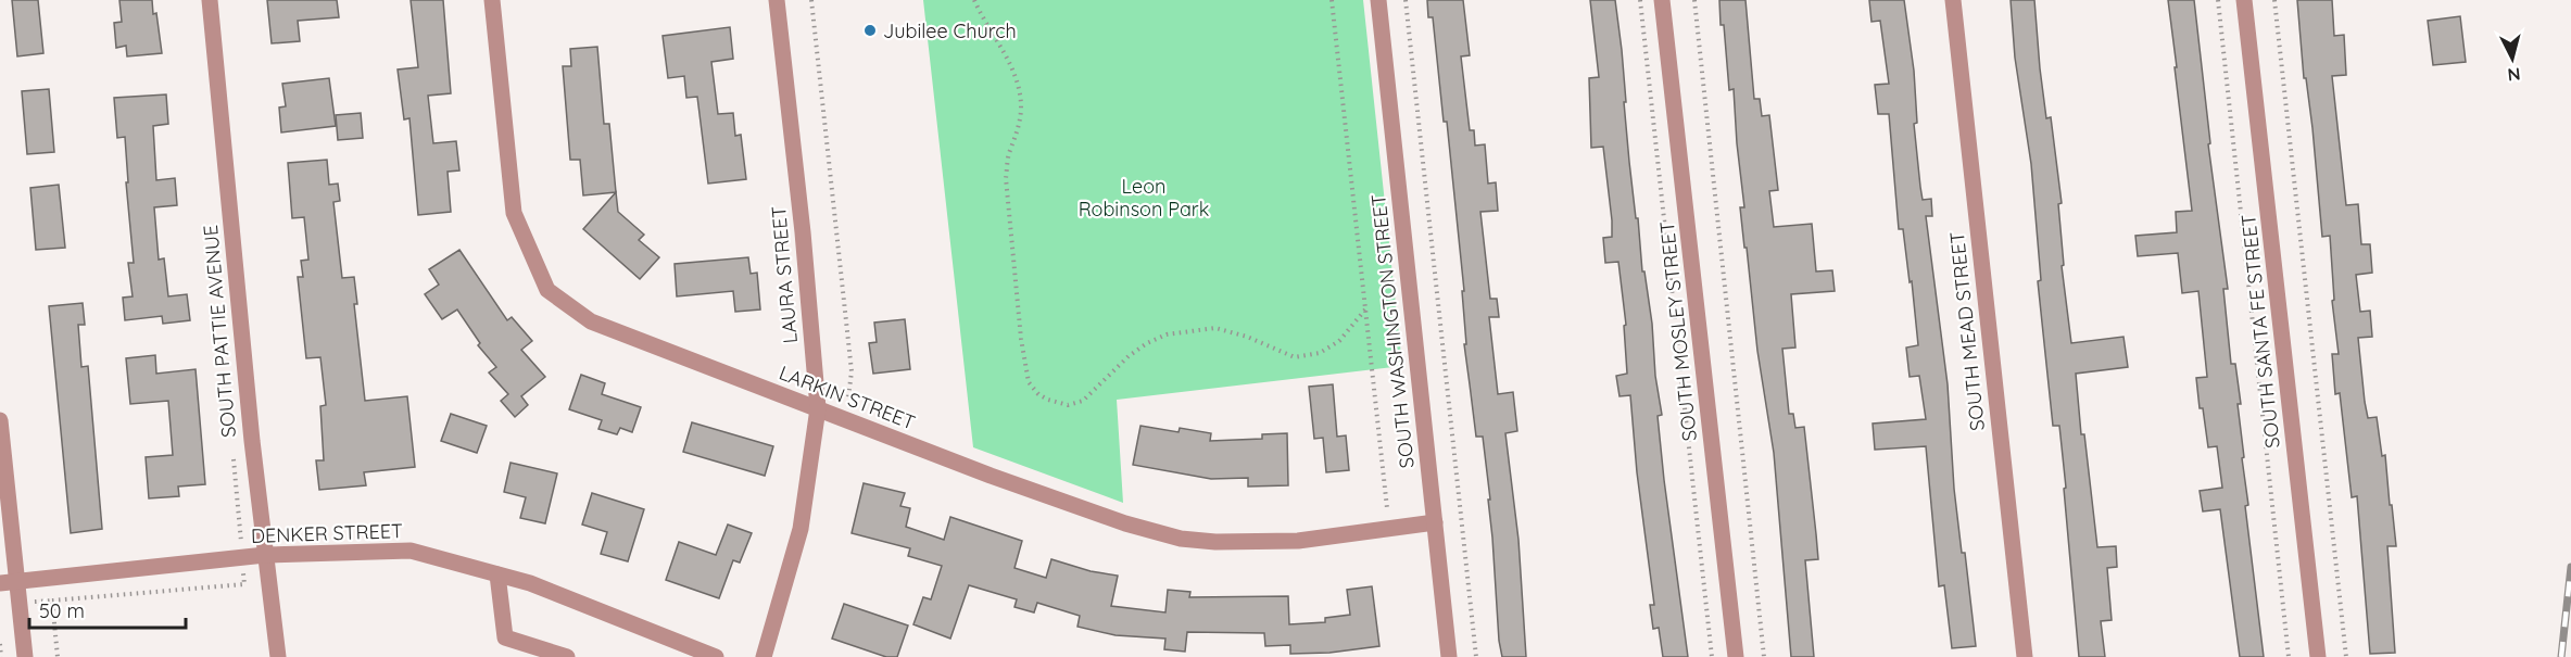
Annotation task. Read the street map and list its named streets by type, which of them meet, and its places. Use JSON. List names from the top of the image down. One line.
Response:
{"streets":{"street":["LAURA STREET","SOUTH PATTIE AVENUE","SOUTH WASHINGTON STREET","SOUTH MOSLEY STREET","SOUTH MEAD STREET","SOUTH SANTA FE STREET","LARKIN STREET","DENKER STREET"]},"crossings":[["LAURA STREET","LARKIN STREET"],["SOUTH PATTIE AVENUE","DENKER STREET"],["SOUTH WASHINGTON STREET","LARKIN STREET"]],"parks":["Leon Robinson Park"],"places":["Jubilee Church"],"scale_bar":"50 m","north":"bottom"}
